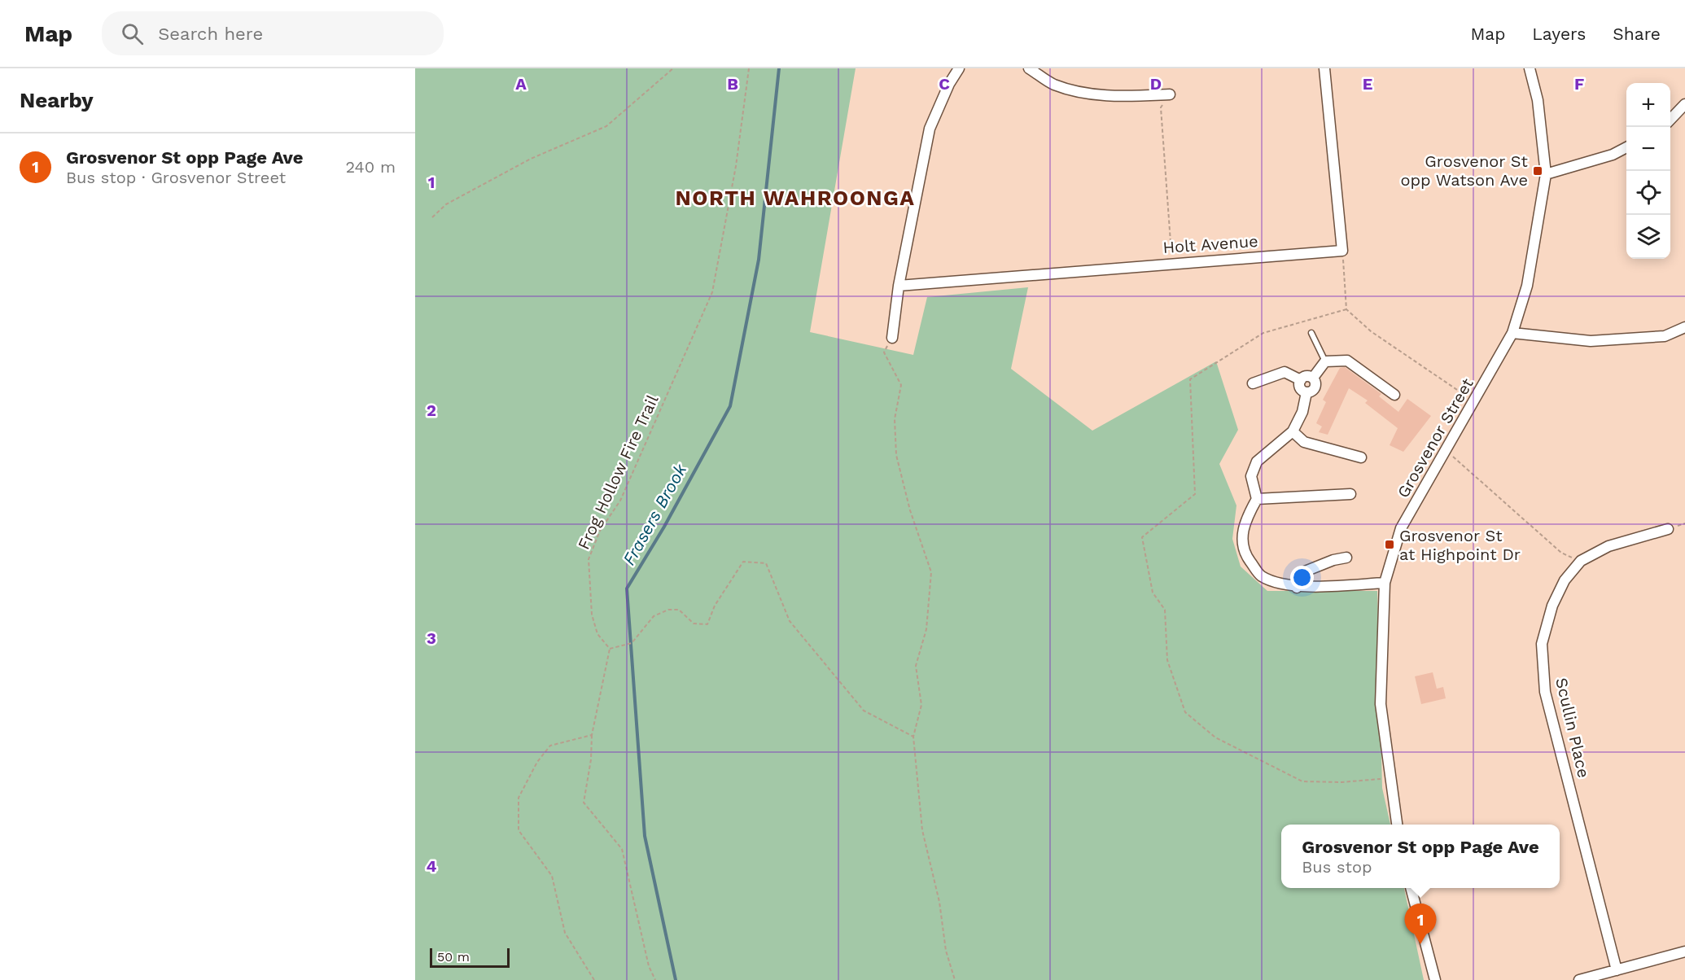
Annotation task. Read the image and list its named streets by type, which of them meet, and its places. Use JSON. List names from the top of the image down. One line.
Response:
{"streets":{"street":["Holt Avenue","Grosvenor Street","Scullin Place"],"path":["Frog Hollow Fire Trail"]},"districts":["NORTH WAHROONGA"],"water":["Frasers Brook"],"places":{"transit":["Grosvenor St opp Watson Ave","Grosvenor St at Highpoint Dr"]},"scale_bar":"50 m","page":{"header":"Map","search":"Search here","nav":["Map","Layers","Share"],"heading":"Nearby","map_buttons":["+","−"],"list":[{"mark":"1","name":"Grosvenor St opp Page Ave","note":"Bus stop · Grosvenor Street","value":"240 m"}],"popup":["Grosvenor St opp Page Ave","Bus stop"],"pins":"1","scale":"50 m"},"grid":{"columns":["A","B","C","D","E","F"],"rows":["1","2","3","4"]}}
